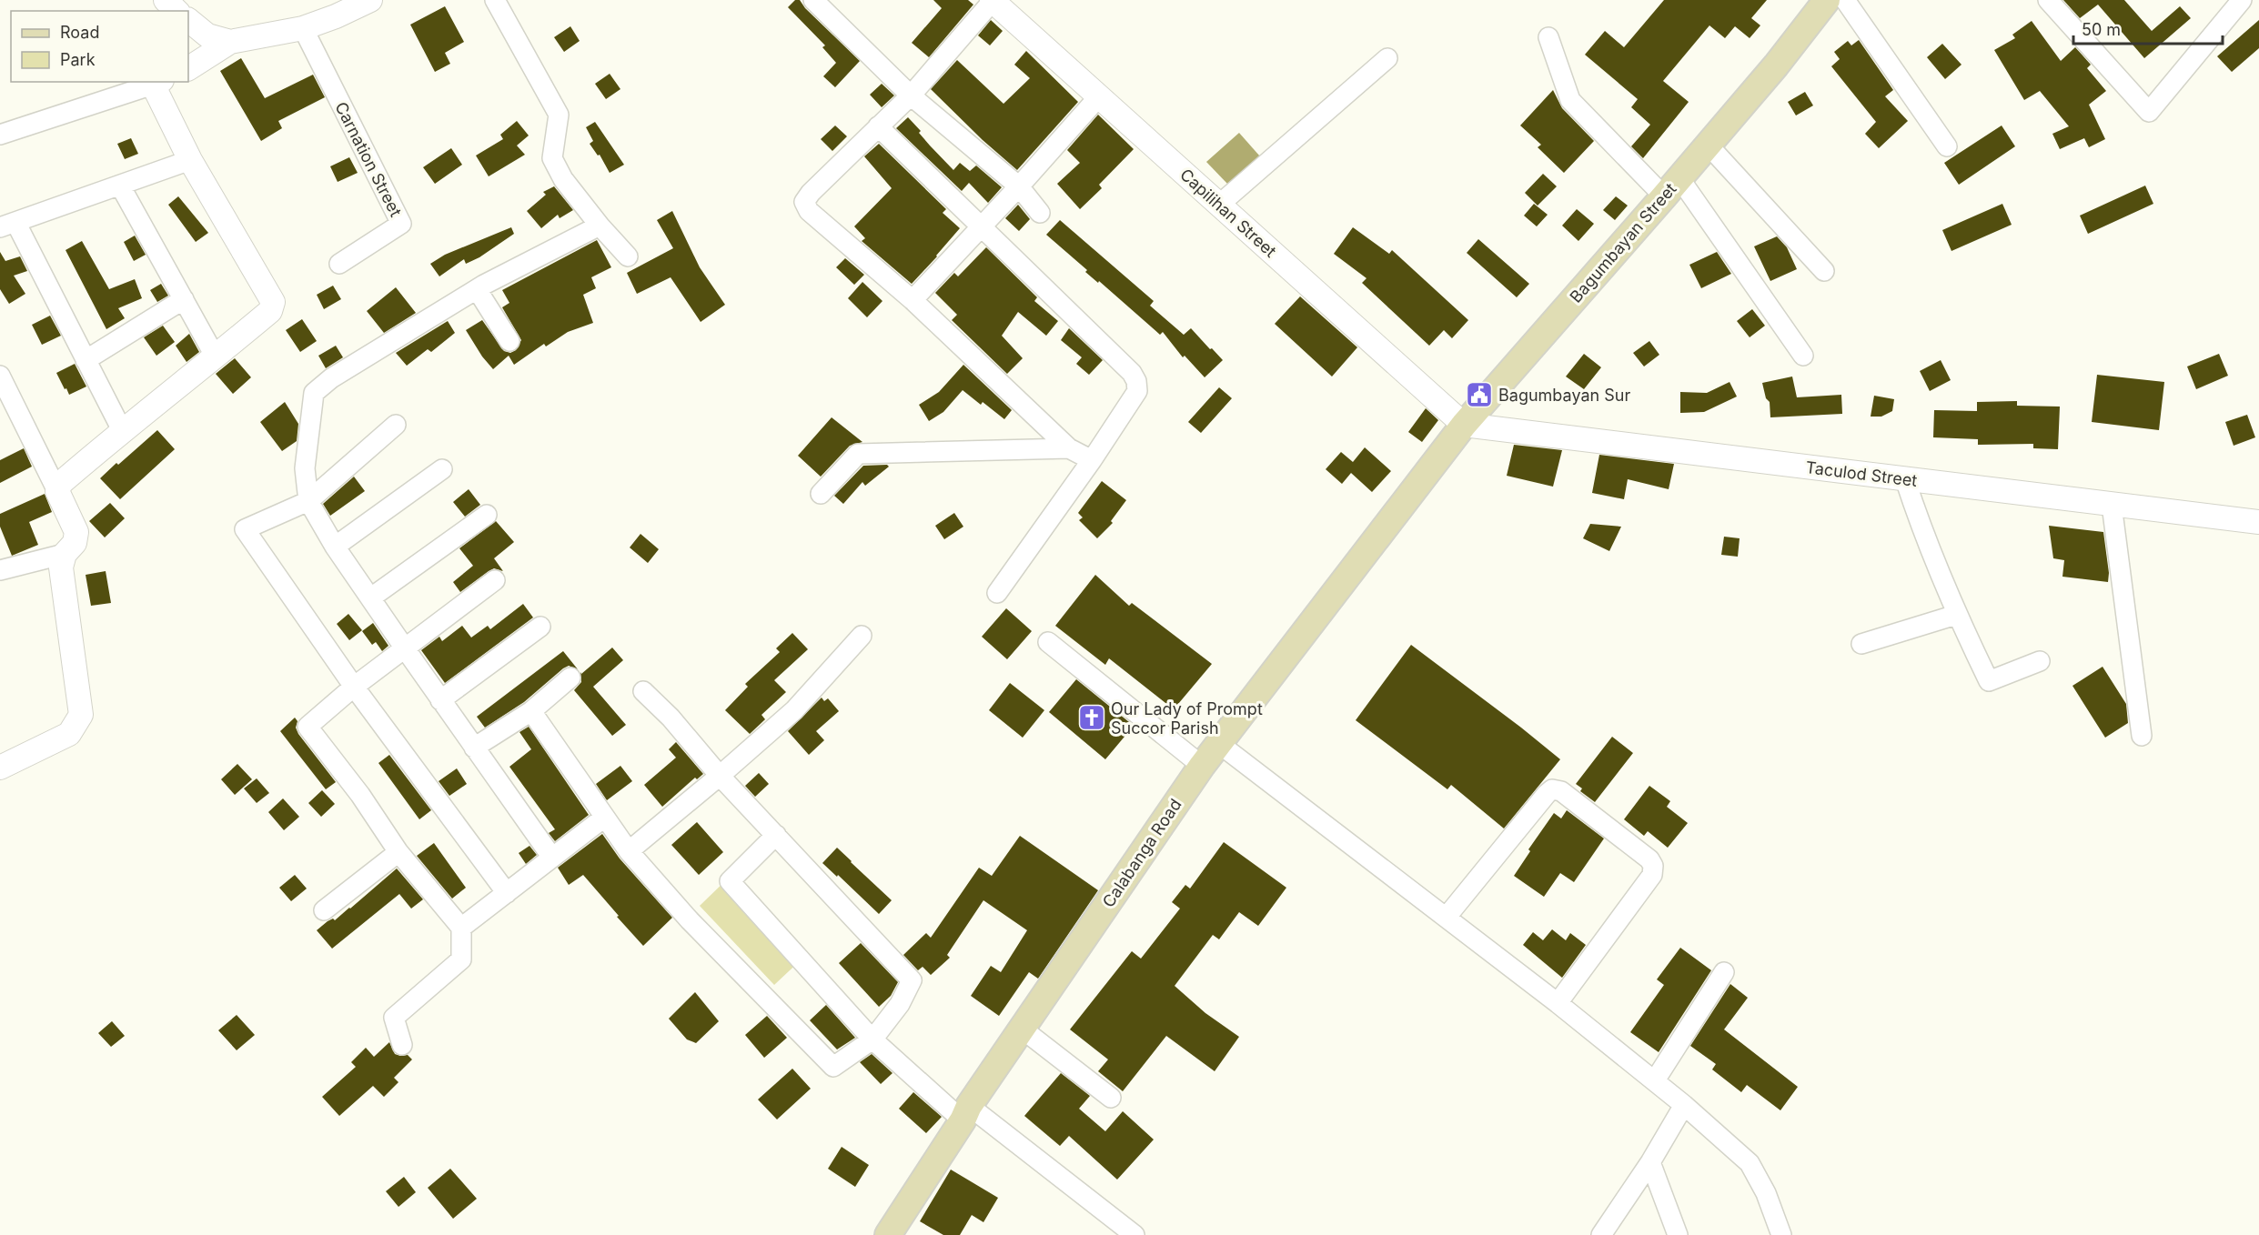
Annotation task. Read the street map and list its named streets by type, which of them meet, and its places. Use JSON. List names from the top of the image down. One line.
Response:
{"streets":{"main road":["Bagumbayan Street","Calabanga Road"],"street":["Carnation Street","Capilihan Street","Taculod Street"]},"crossings":[["Capilihan Street","Bagumbayan Street"],["Capilihan Street","Taculod Street"],["Bagumbayan Street","Taculod Street"],["Bagumbayan Street","Calabanga Road"]],"places":{"public building":["Bagumbayan Sur"],"church":["Our Lady of Prompt Succor Parish"]},"legend":["Road","Park"],"scale_bar":"50 m"}
